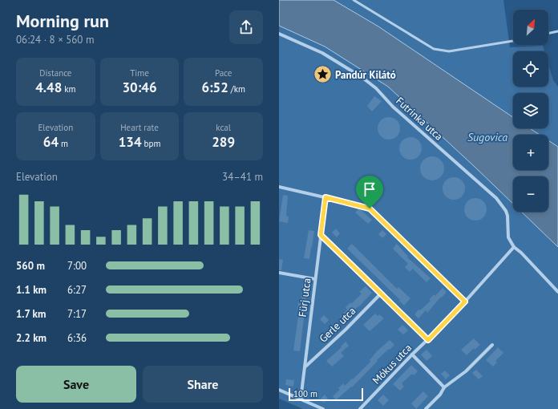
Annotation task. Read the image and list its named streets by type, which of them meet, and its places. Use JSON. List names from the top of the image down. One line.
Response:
{"streets":{"street":["Futrinka utca","Fürj utca","Gerle utca","Mókus utca"]},"crossings":[["Futrinka utca","Mókus utca"],["Fürj utca","Gerle utca"]],"water":["Sugovica"],"places":{"place":["Pandúr Kilátó"]},"scale_bar":"100 m","north":"top right","page":{"heading":["Morning run","06:24 · 8 × 560 m"],"map_buttons":["+","−"],"stats":[["Distance","4.48 km"],["Time","30:46"],["Pace","6:52 /km"],["Elevation","64 m"],["Heart rate","134 bpm"],["kcal","289"]],"chart":["Elevation","34–41 m"],"list":[{"name":"560 m","note":"7:00"},{"name":"1.1 km","note":"6:27"},{"name":"1.7 km","note":"7:17"},{"name":"2.2 km","note":"6:36"}],"buttons":["Save","Share"],"scale":"100 m"}}
